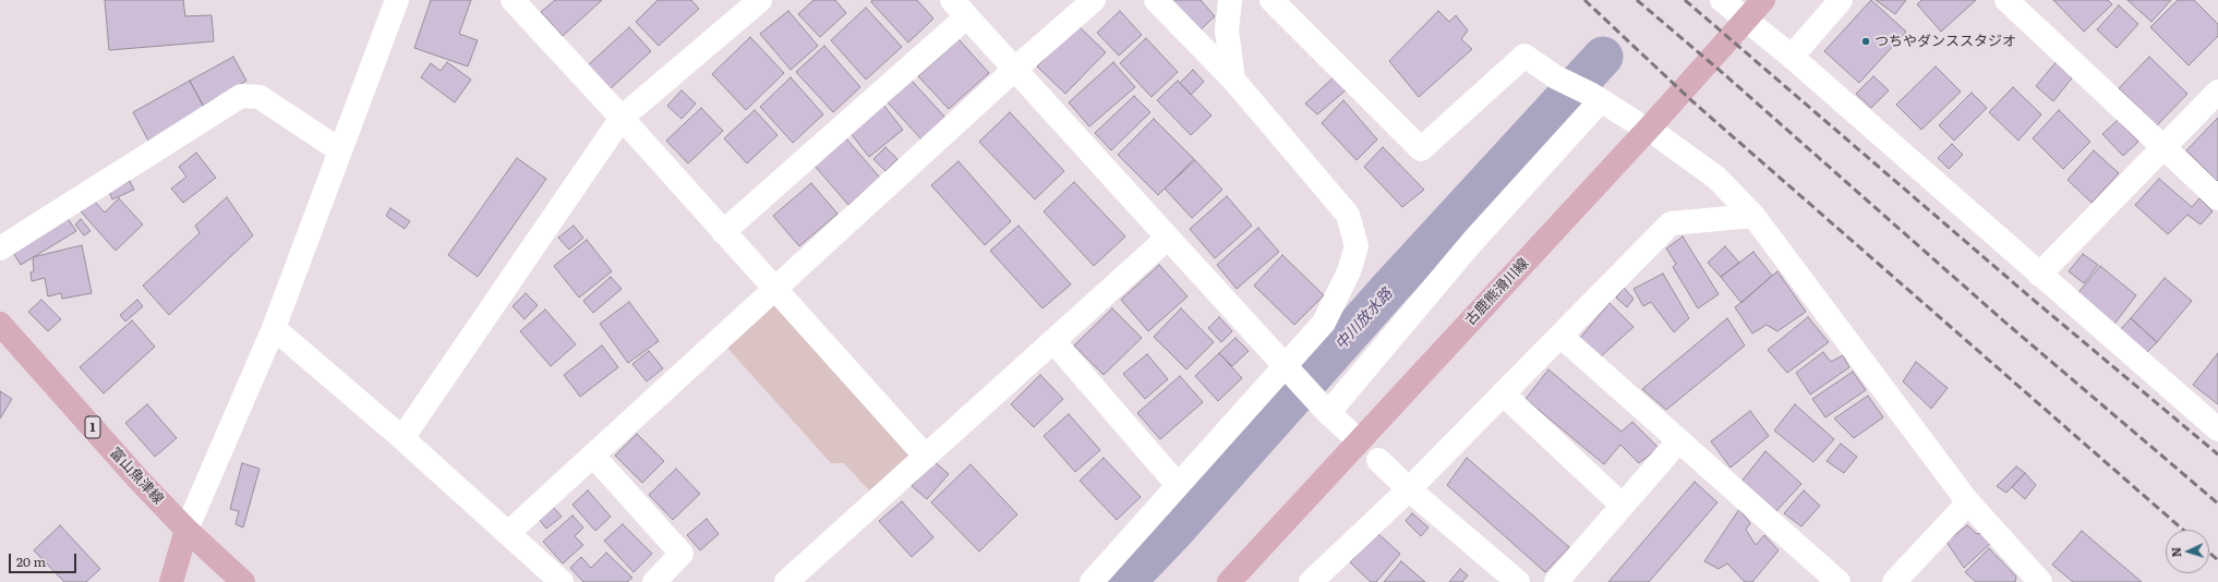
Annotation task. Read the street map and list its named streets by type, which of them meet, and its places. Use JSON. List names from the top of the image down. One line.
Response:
{"streets":{"main road":["古鹿熊滑川線","1","富山魚津線"]},"water":["中川放水路"],"places":["つちやダンススタジオ"],"scale_bar":"20 m","north":"left"}
